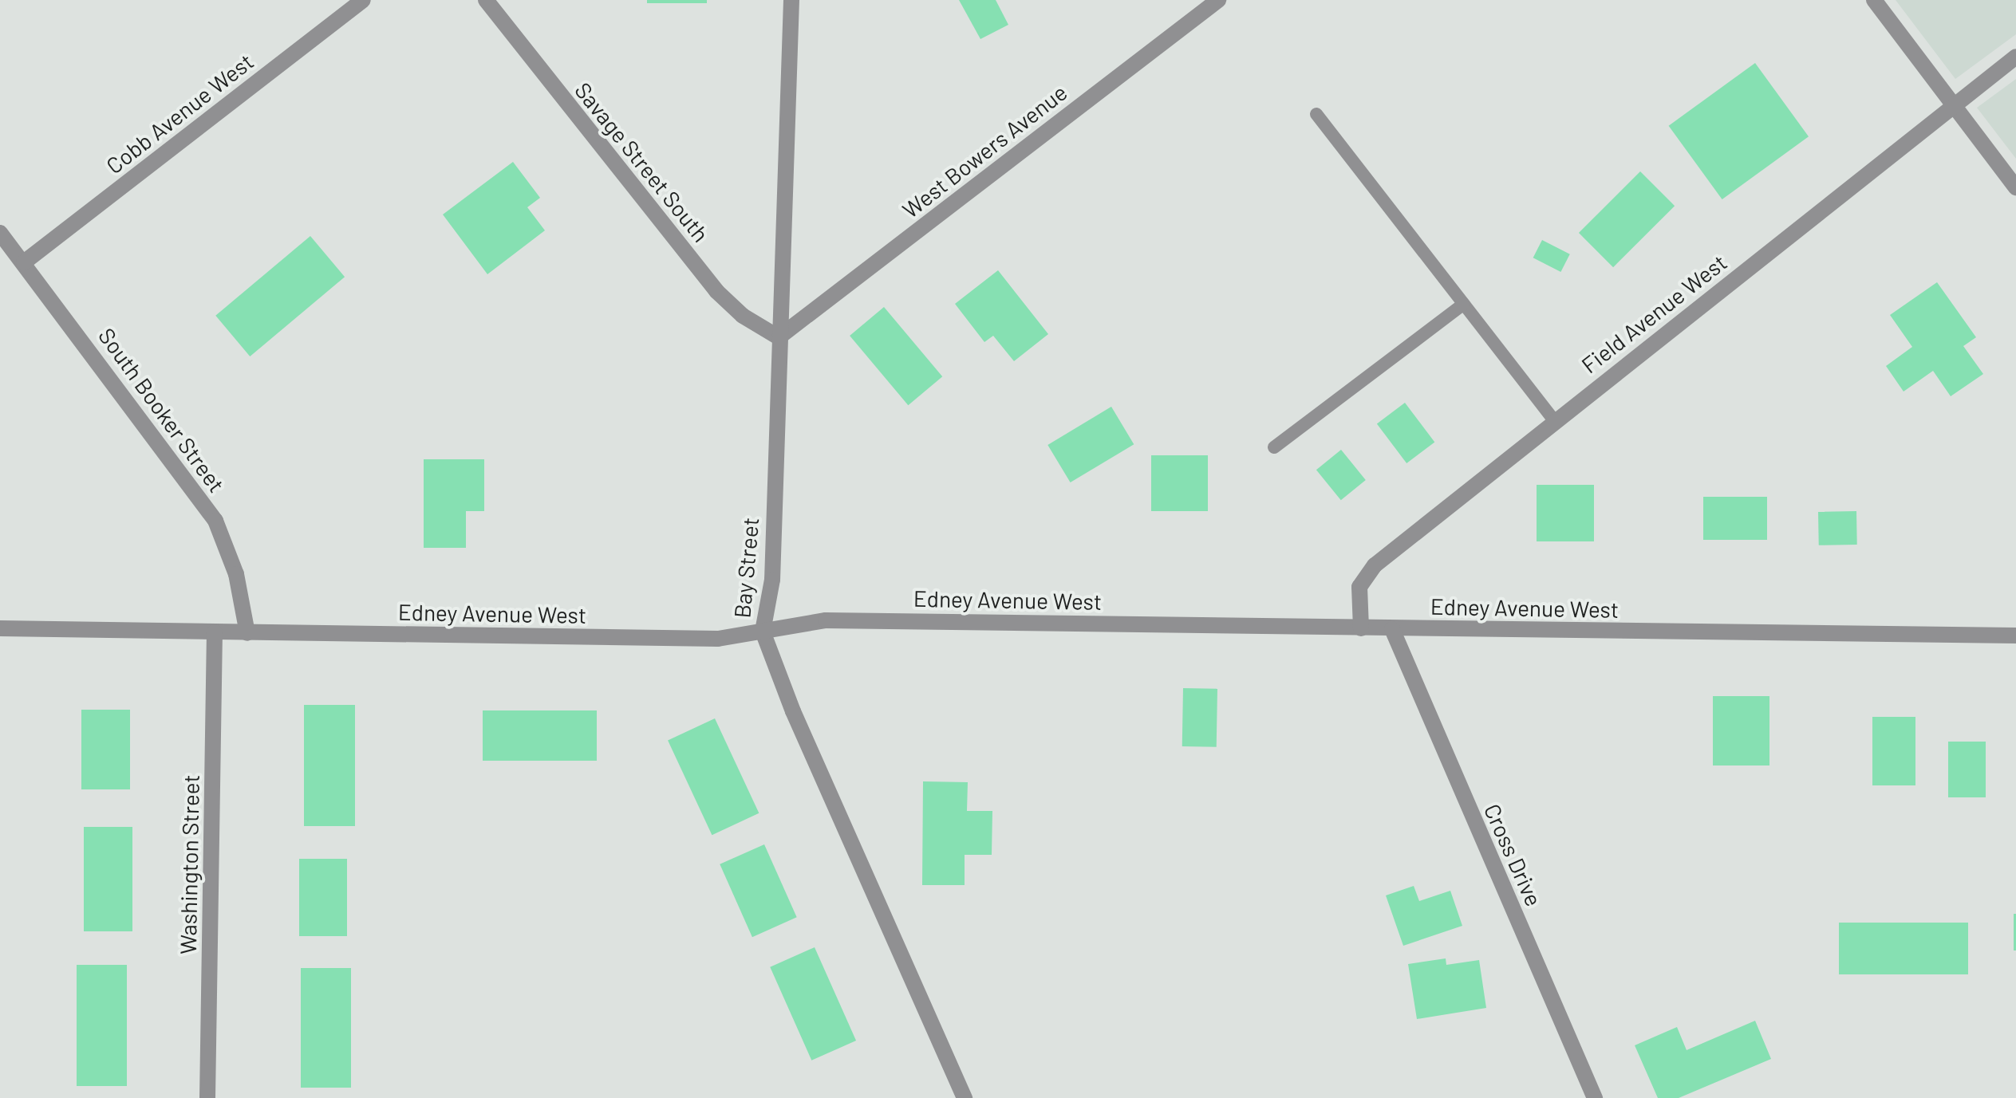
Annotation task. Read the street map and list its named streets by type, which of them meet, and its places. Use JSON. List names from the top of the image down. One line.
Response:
{"streets":{"street":["Cobb Avenue West","West Bowers Avenue","Savage Street South","Field Avenue West","South Booker Street","Bay Street","Edney Avenue West","Cross Drive","Washington Street"]},"crossings":[["Cobb Avenue West","South Booker Street"],["West Bowers Avenue","Savage Street South"],["West Bowers Avenue","Bay Street"],["Savage Street South","Bay Street"],["Field Avenue West","Edney Avenue West"],["South Booker Street","Edney Avenue West"],["Bay Street","Edney Avenue West"],["Edney Avenue West","Cross Drive"],["Edney Avenue West","Washington Street"]]}
